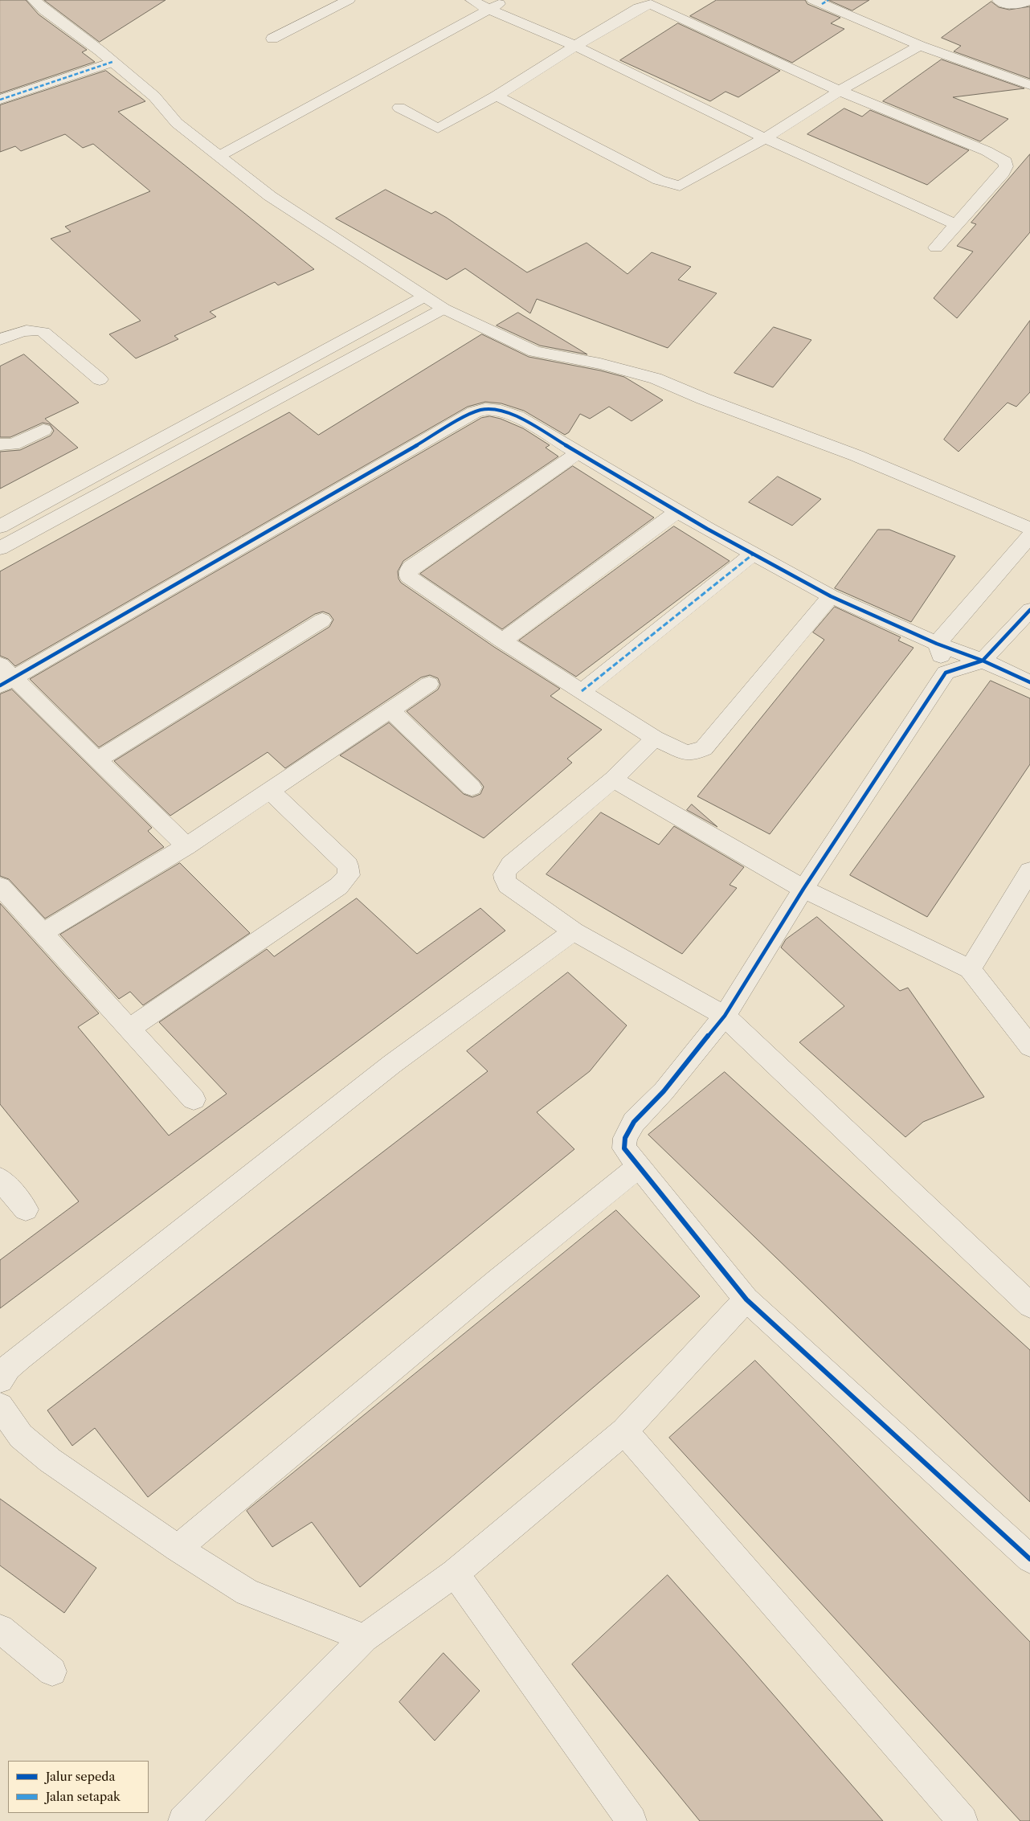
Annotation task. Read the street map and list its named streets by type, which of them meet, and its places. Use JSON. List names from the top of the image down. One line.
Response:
{"legend":["Jalur sepeda","Jalan setapak"]}
